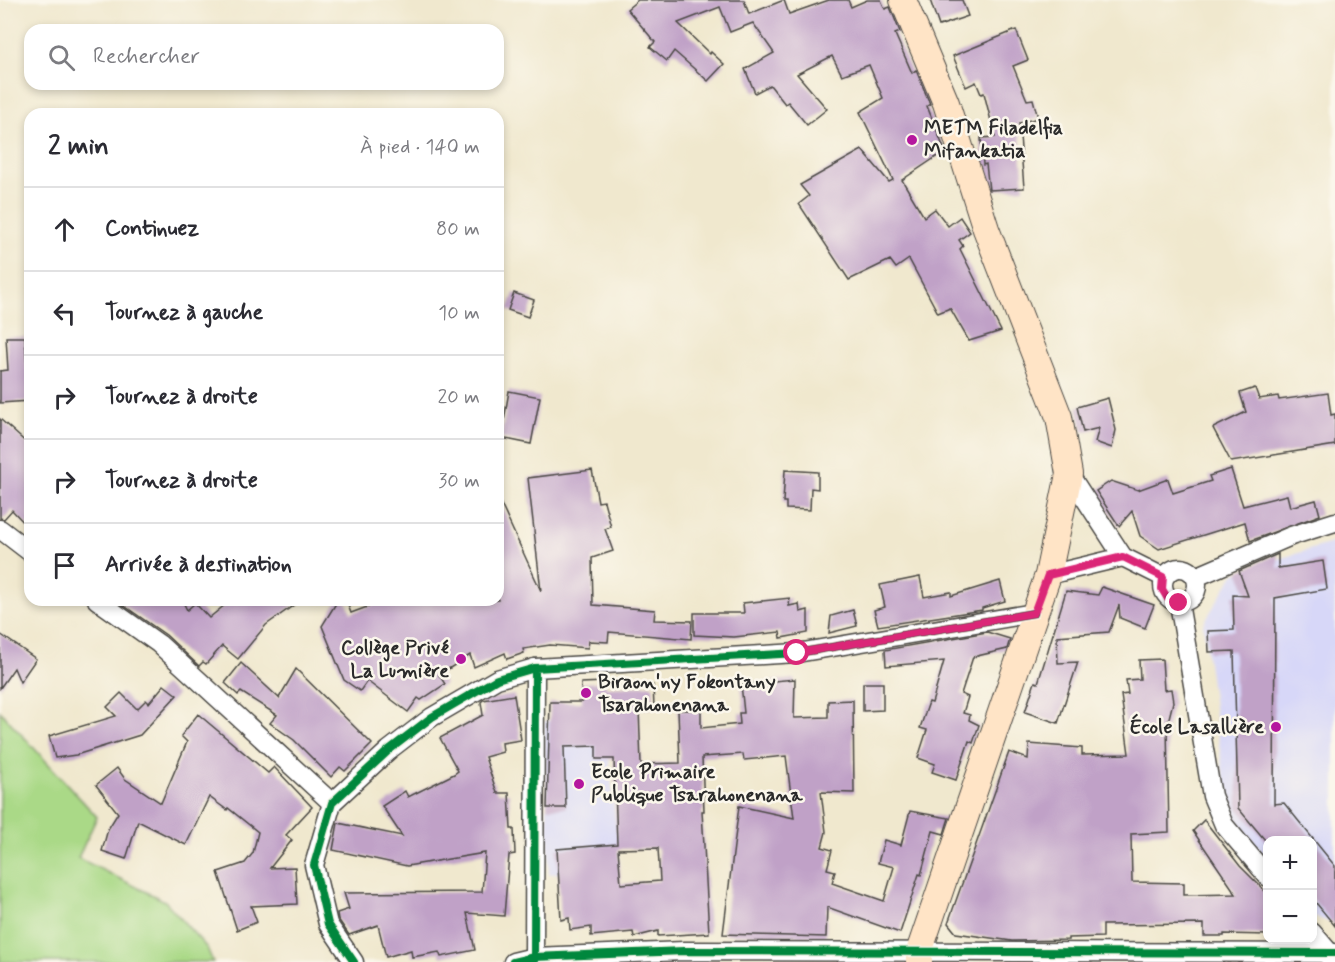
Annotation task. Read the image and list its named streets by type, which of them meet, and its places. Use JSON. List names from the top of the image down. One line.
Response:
{"places":["METM Filadelfia Mifankatia","Collège Privé La Lumière","Biraon'ny Fokontany Tsarahonenana","École Lasallière","Ecole Primaire Publique Tsarahonenana"],"page":{"search":"Rechercher","heading":["2 min","À pied · 140 m"],"list":[["Continuez","80 m"],["Tournez à gauche","10 m"],["Tournez à droite","20 m"],["Tournez à droite","30 m"],"Arrivée à destination"],"map_buttons":["+","−"]}}
